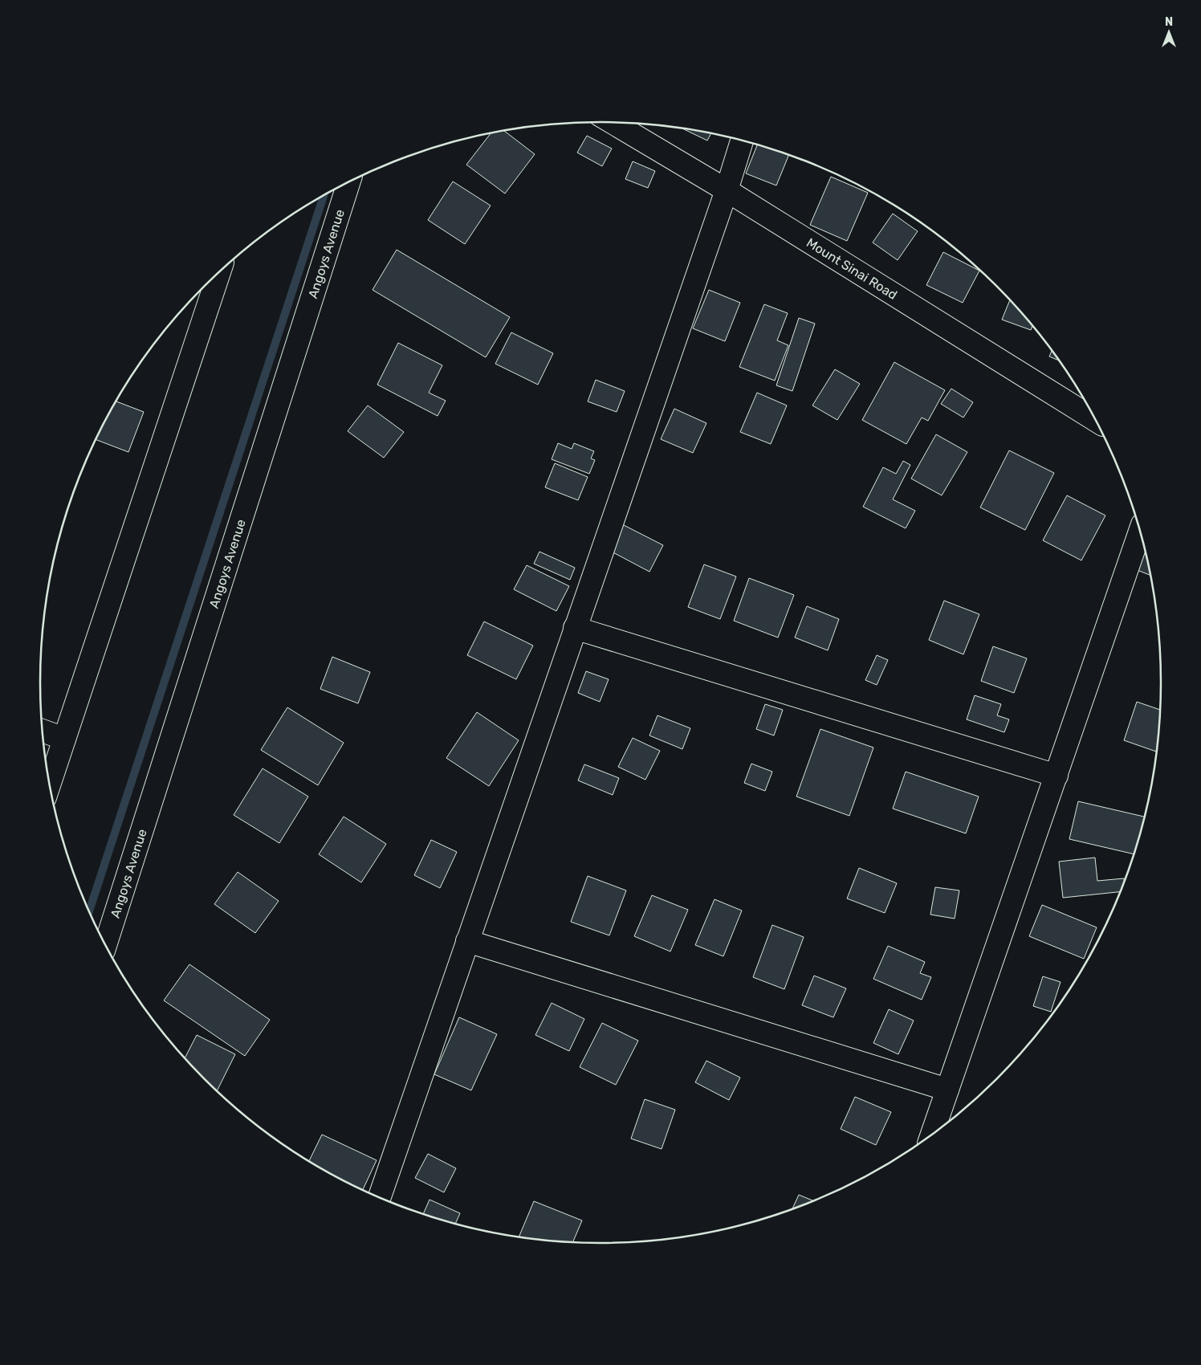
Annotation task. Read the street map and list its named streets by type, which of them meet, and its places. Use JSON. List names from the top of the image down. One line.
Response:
{"streets":{"street":["Angoys Avenue","Mount Sinai Road"]},"north":"top"}
